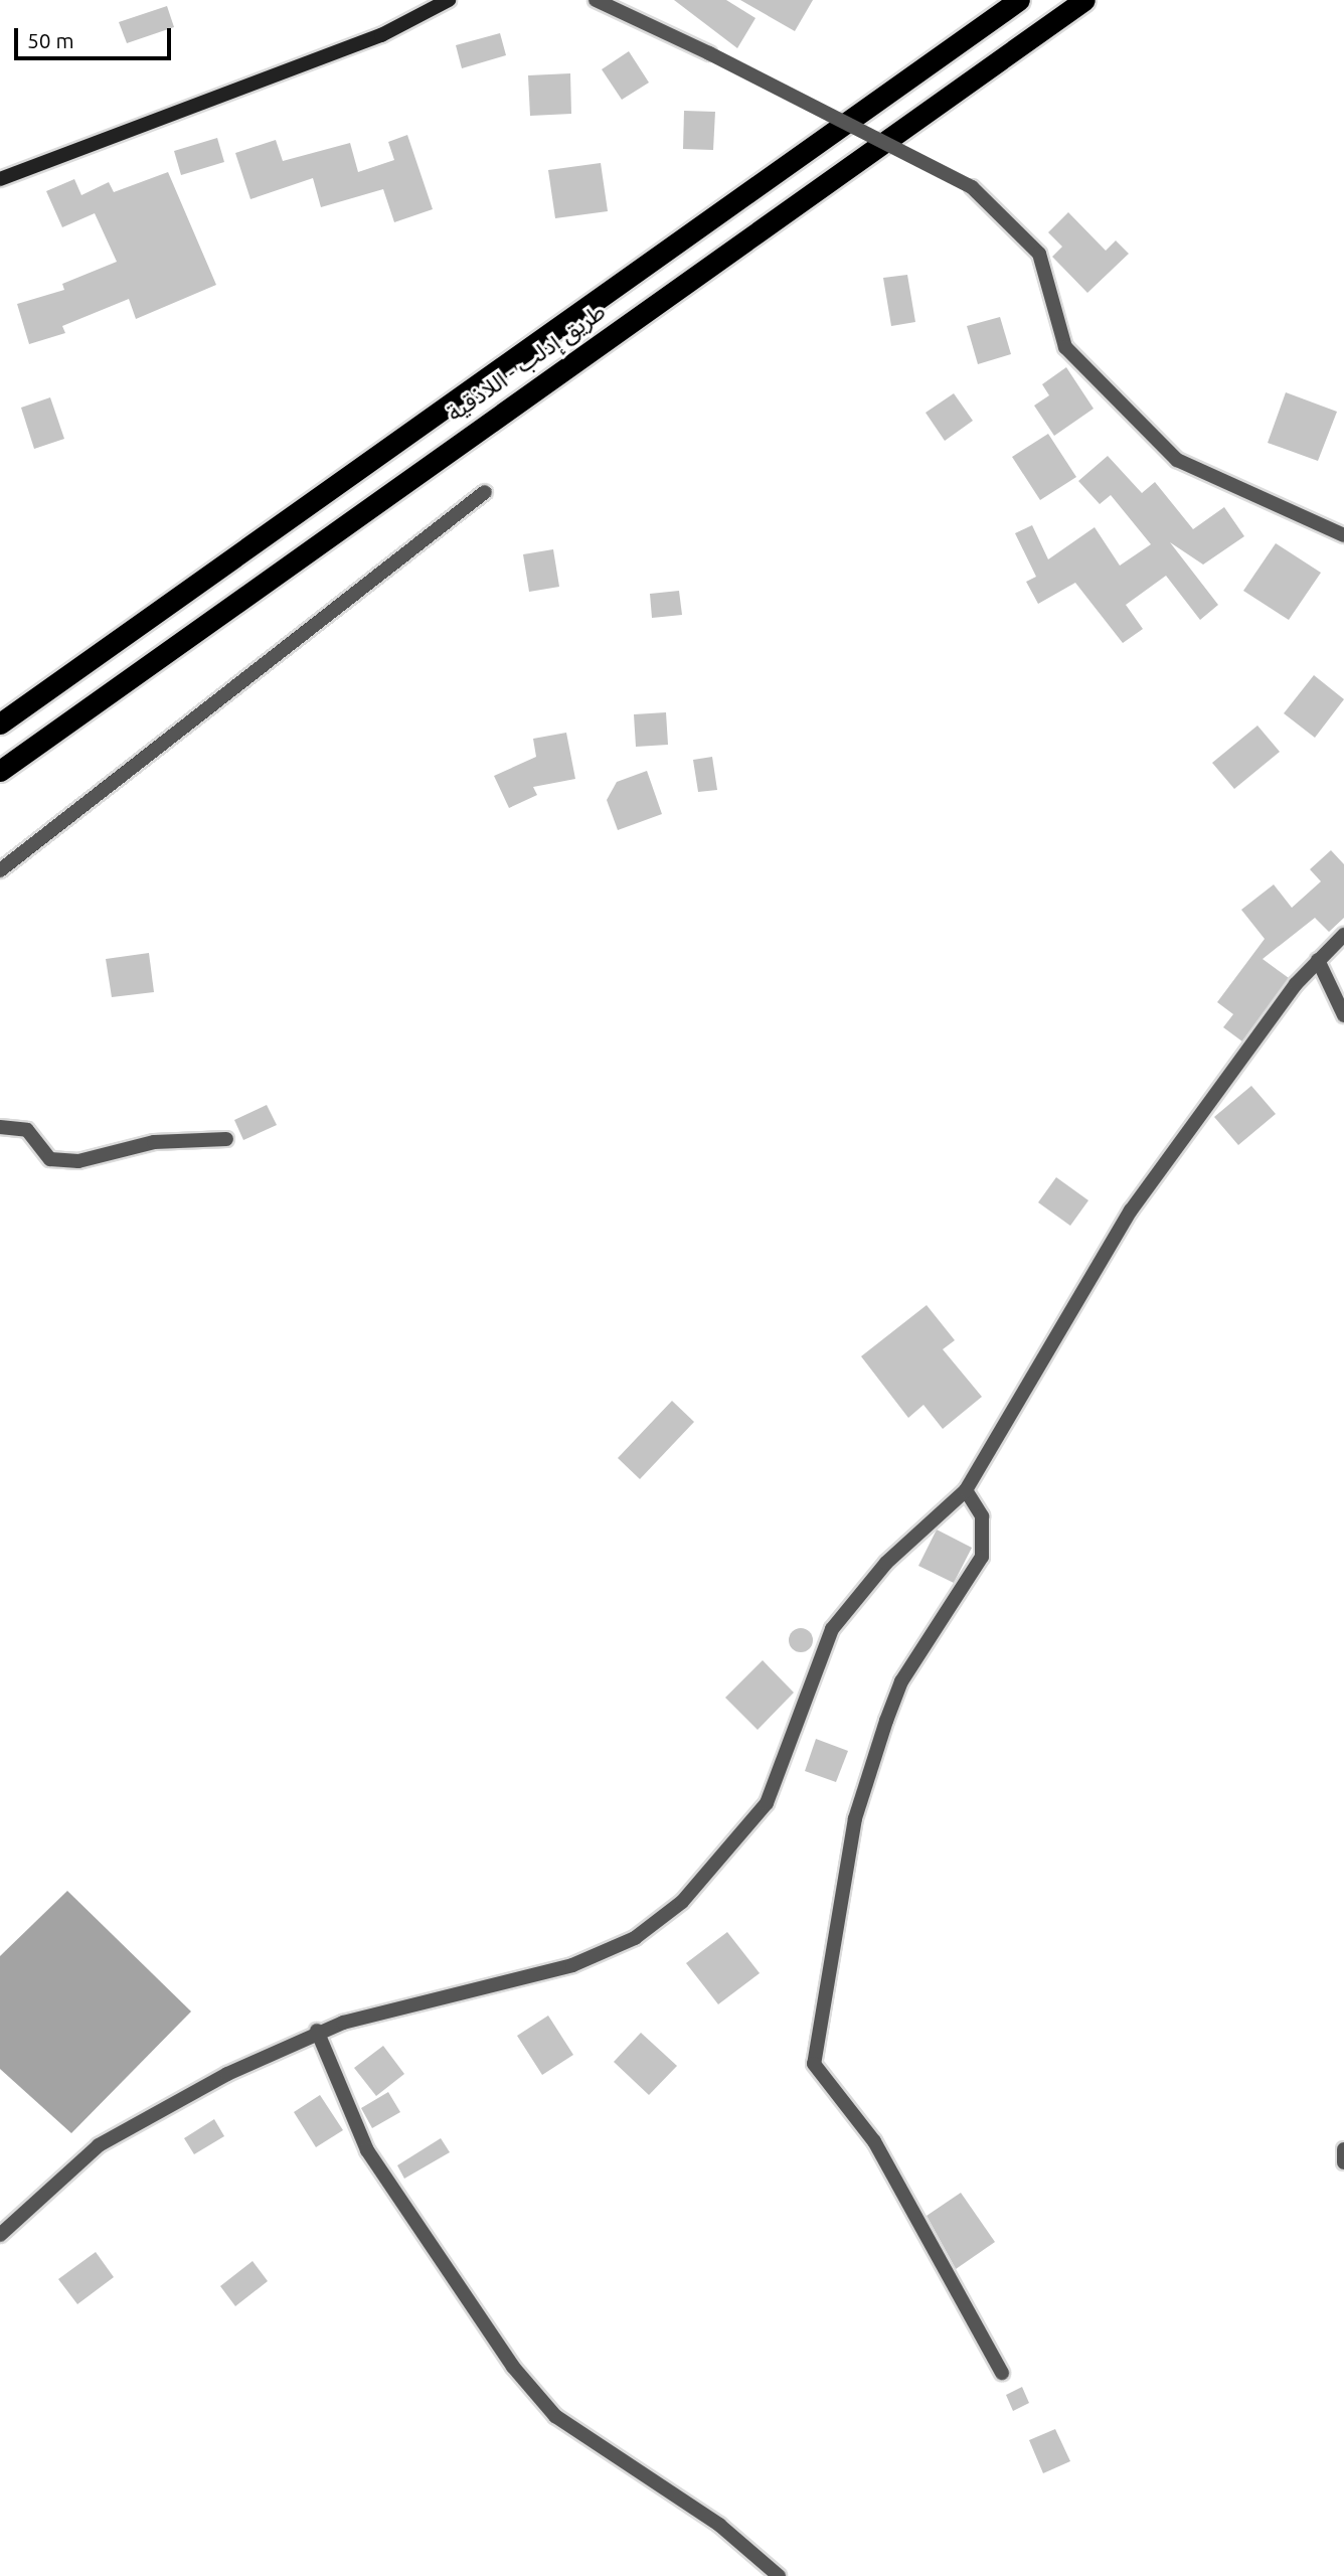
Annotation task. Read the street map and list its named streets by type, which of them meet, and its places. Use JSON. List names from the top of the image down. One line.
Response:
{"streets":{"highway":["طريق إدلب - اللاذقية"]},"scale_bar":"50 m"}
